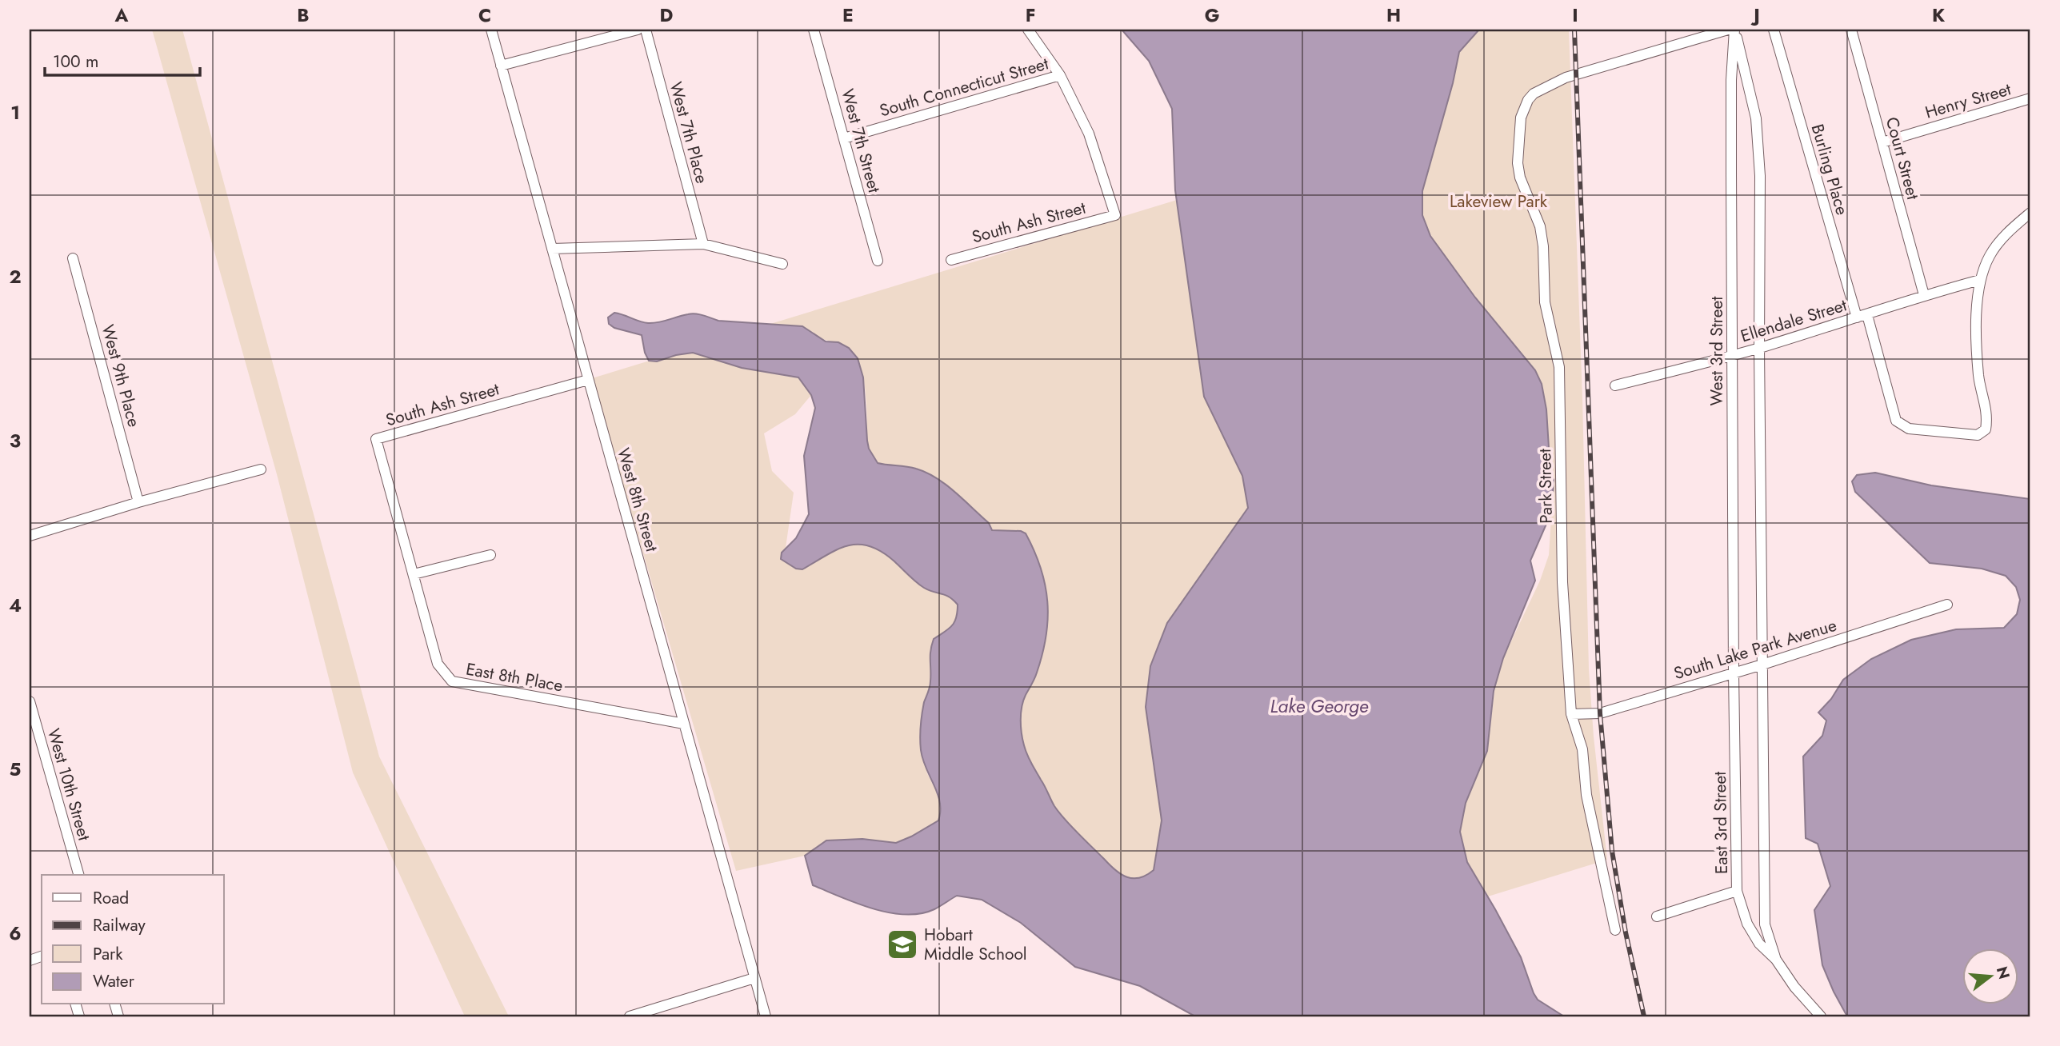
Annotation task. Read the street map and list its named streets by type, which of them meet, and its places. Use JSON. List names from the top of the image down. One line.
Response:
{"streets":{"street":["South Connecticut Street","Henry Street","West 7th Place","West 7th Street","Court Street","Burling Place","South Ash Street","Ellendale Street","West 3rd Street","West 9th Place","Park Street","West 8th Street","South Lake Park Avenue","East 8th Place","West 10th Street","East 3rd Street"]},"crossings":[["South Connecticut Street","West 7th Street"],["South Connecticut Street","South Ash Street"],["Henry Street","Court Street"],["Court Street","Ellendale Street"],["Burling Place","Ellendale Street"],["South Ash Street","West 8th Street"],["South Ash Street","East 8th Place"],["Ellendale Street","West 3rd Street"],["West 3rd Street","South Lake Park Avenue"],["West 3rd Street","East 3rd Street"],["Park Street","South Lake Park Avenue"],["West 8th Street","East 8th Place"],["South Lake Park Avenue","East 3rd Street"]],"water":["Lake George"],"parks":["Lakeview Park"],"places":{"school or university":["Hobart Middle School"]},"legend":["Road","Railway","Park","Water"],"scale_bar":"100 m","north":"right","grid":{"columns":["A","B","C","D","E","F","G","H","I","J","K"],"rows":["1","2","3","4","5","6"]}}
